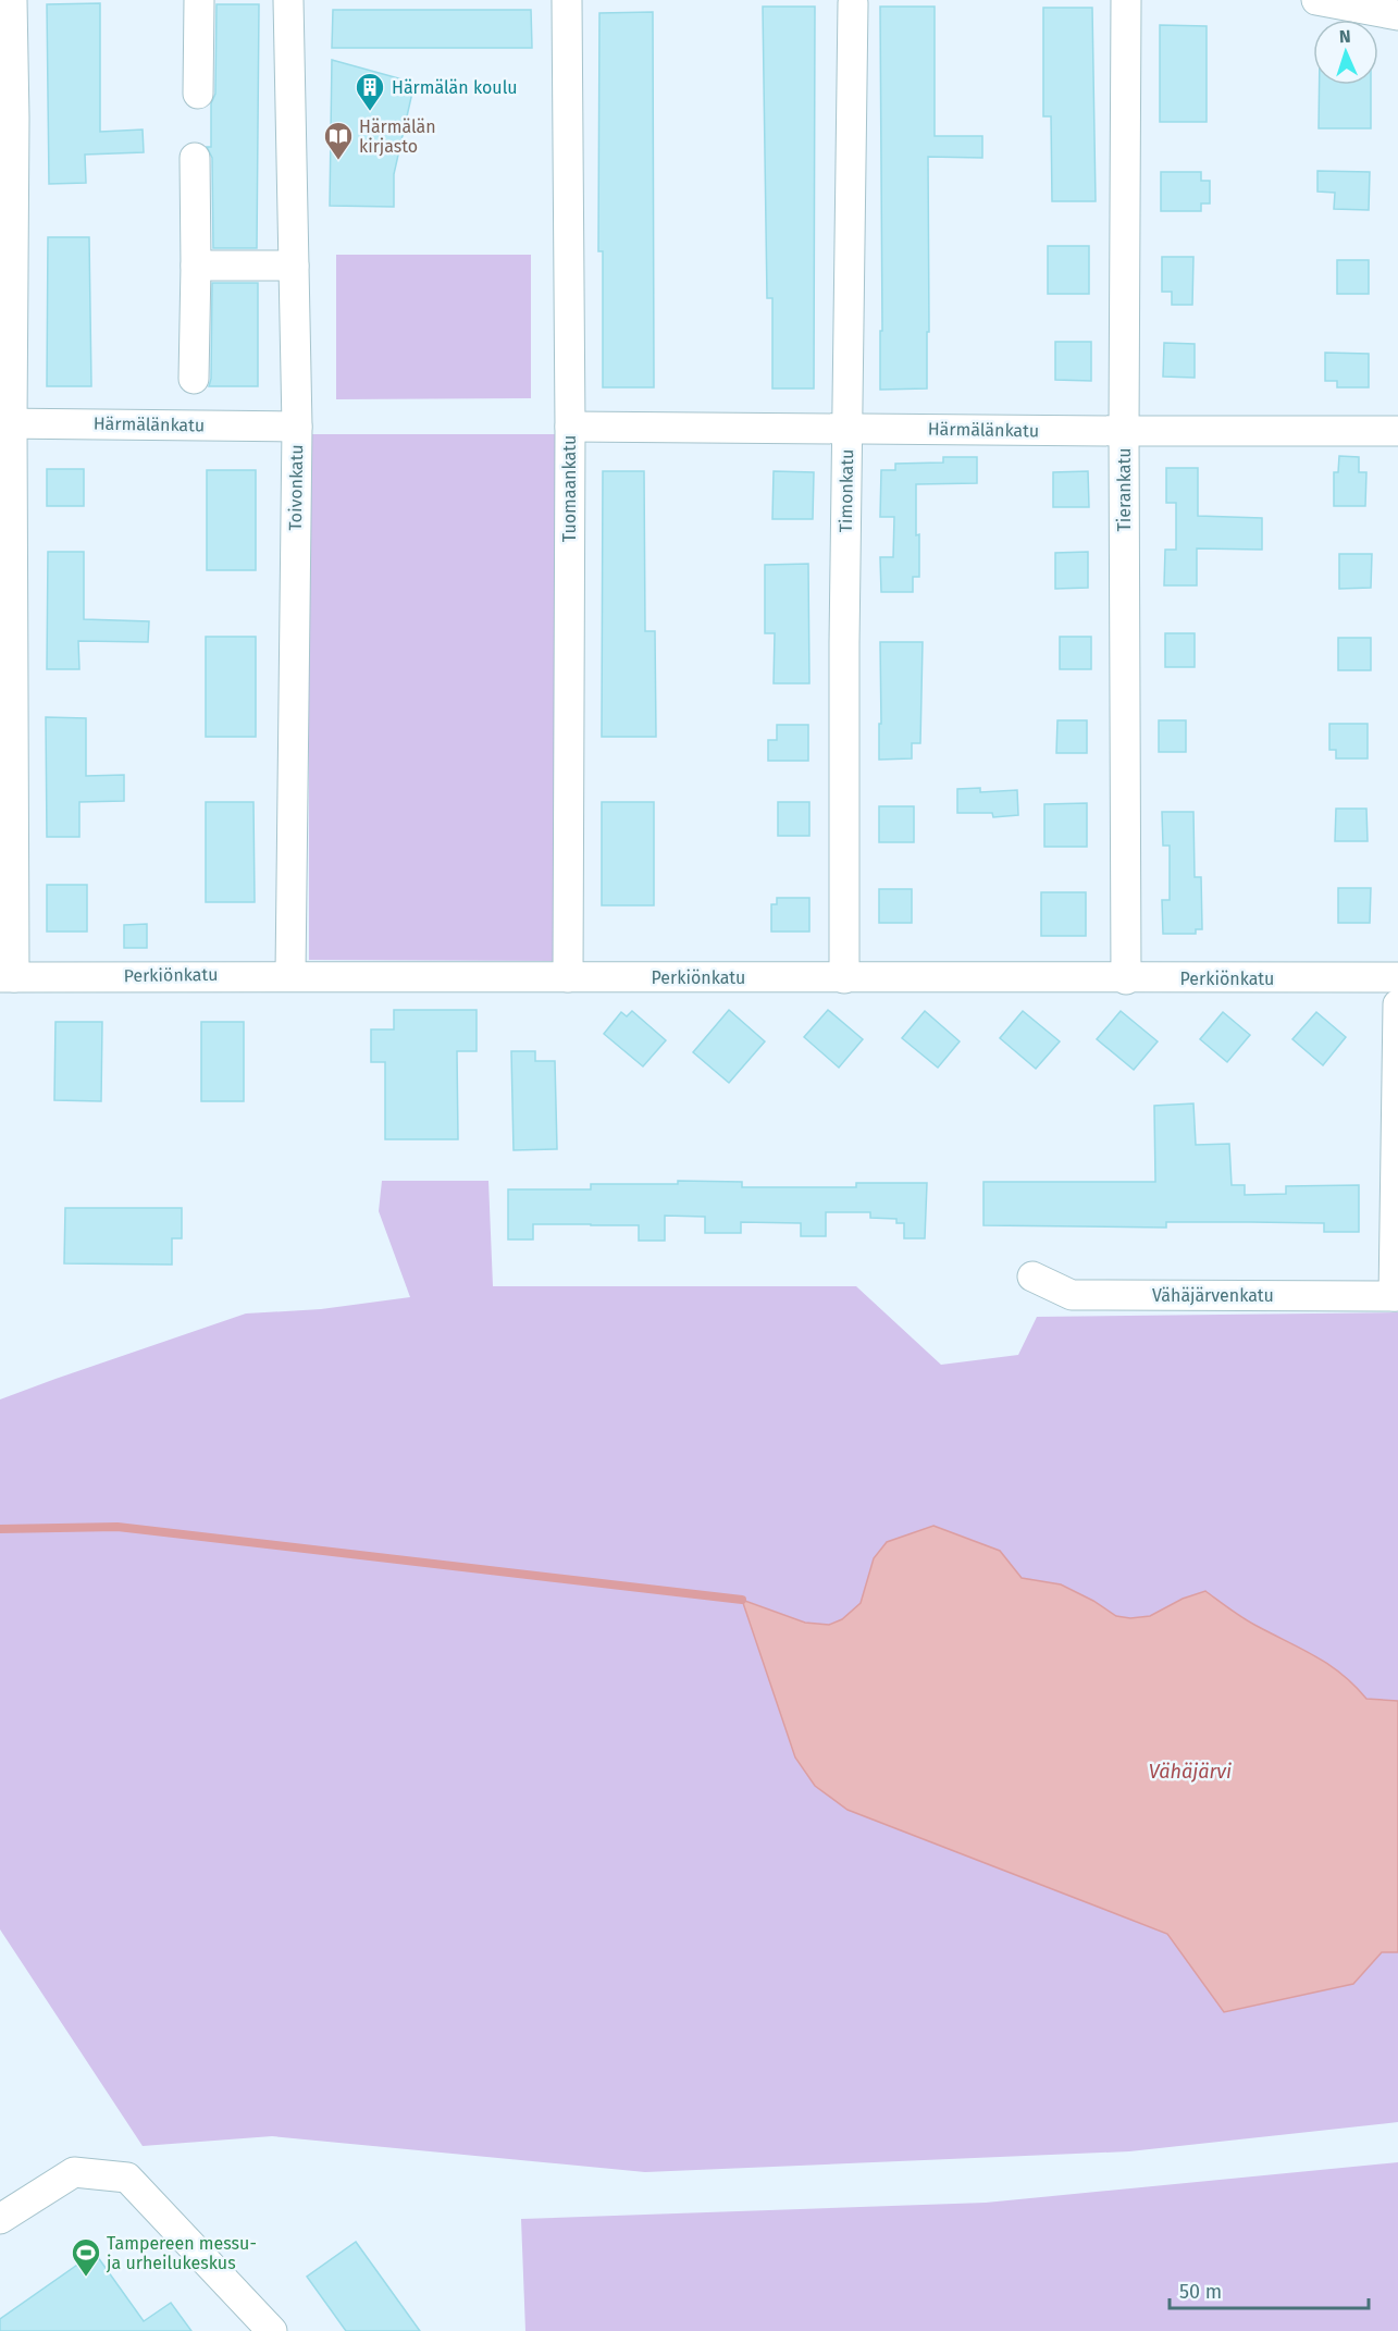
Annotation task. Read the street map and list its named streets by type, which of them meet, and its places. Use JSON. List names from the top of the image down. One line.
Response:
{"streets":{"street":["Härmälänkatu","Toivonkatu","Tuomaankatu","Tierankatu","Timonkatu","Perkiönkatu","Vähäjärvenkatu"]},"crossings":[["Härmälänkatu","Toivonkatu"],["Härmälänkatu","Tuomaankatu"],["Härmälänkatu","Tierankatu"],["Härmälänkatu","Timonkatu"],["Toivonkatu","Perkiönkatu"],["Tuomaankatu","Perkiönkatu"],["Tierankatu","Perkiönkatu"],["Timonkatu","Perkiönkatu"]],"water":["Vähäjärvi"],"places":{"building":["Härmälän koulu"],"library":["Härmälän kirjasto"],"sports":["Tampereen messu- ja urheilukeskus"]},"scale_bar":"50 m","north":"top"}
